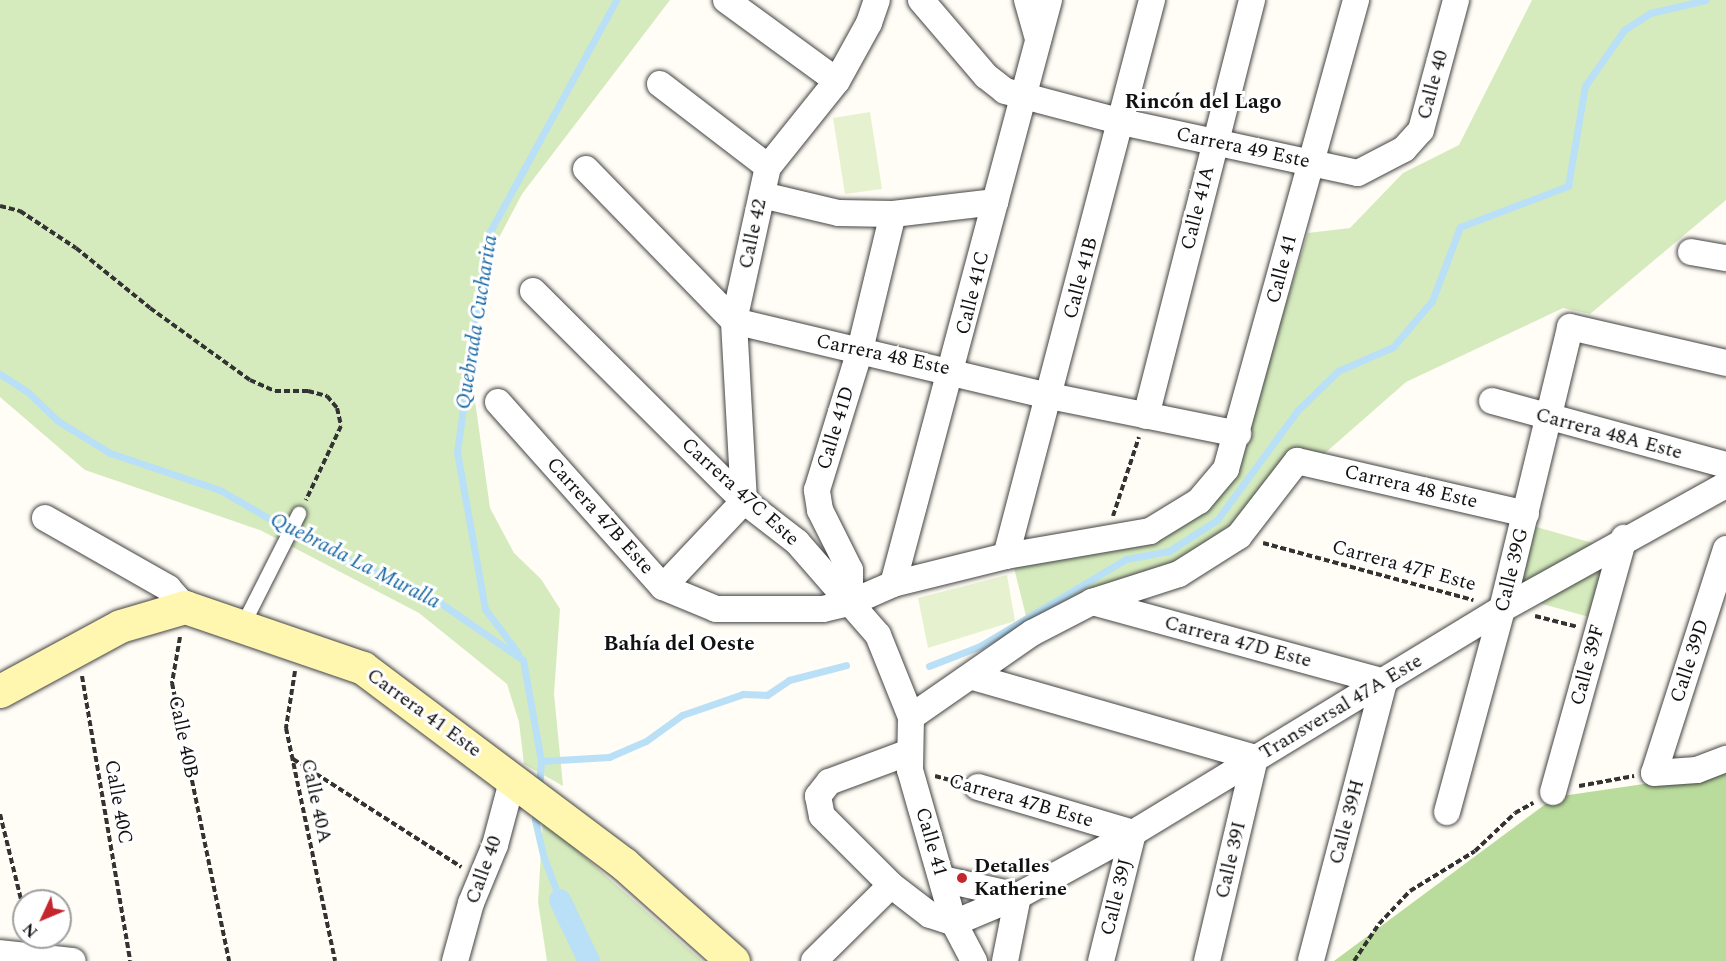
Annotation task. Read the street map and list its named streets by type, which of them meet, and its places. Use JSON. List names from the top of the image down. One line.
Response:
{"streets":{"street":["Calle 40","Carrera 49 Este","Calle 41A","Calle 42","Calle 41","Calle 41B","Calle 41C","Carrera 48 Este","Calle 41D","Carrera 48A Este","Carrera 47C Este","Carrera 47B Este","Calle 39G","Carrera 47D Este","Calle 39D","Calle 39F","Transversal 47A Este","Carrera 41 Este","Calle 39H","Calle 39I","Calle 39J"],"path":["Carrera 47F Este","Calle 40B","Calle 40A","Calle 40C"]},"crossings":[["Calle 40","Carrera 49 Este"],["Calle 40","Carrera 41 Este"],["Carrera 49 Este","Calle 41A"],["Carrera 49 Este","Calle 41"],["Carrera 49 Este","Calle 41B"],["Carrera 49 Este","Calle 41C"],["Calle 41A","Carrera 48 Este"],["Calle 42","Carrera 48 Este"],["Calle 42","Carrera 47C Este"],["Calle 41","Carrera 48 Este"],["Calle 41","Carrera 47C Este"],["Calle 41","Carrera 47B Este"],["Calle 41","Transversal 47A Este"],["Calle 41B","Carrera 48 Este"],["Calle 41C","Carrera 48 Este"],["Carrera 48 Este","Calle 41D"],["Carrera 48 Este","Carrera 47F Este"],["Carrera 48 Este","Calle 39G"],["Calle 41D","Carrera 47C Este"],["Calle 41D","Carrera 47B Este"],["Carrera 48A Este","Calle 39G"],["Carrera 47C Este","Carrera 47B Este"],["Carrera 47B Este","Transversal 47A Este"],["Carrera 47B Este","Calle 39J"],["Carrera 47F Este","Calle 39G"],["Carrera 47F Este","Calle 39F"],["Carrera 47F Este","Transversal 47A Este"],["Calle 39G","Transversal 47A Este"],["Carrera 47D Este","Transversal 47A Este"],["Carrera 47D Este","Calle 39H"],["Calle 39F","Transversal 47A Este"],["Transversal 47A Este","Calle 39H"],["Transversal 47A Este","Calle 39I"],["Transversal 47A Este","Calle 39J"],["Carrera 41 Este","Calle 40B"],["Carrera 41 Este","Calle 40A"]],"districts":["Rincón del Lago","Bahía del Oeste"],"water":["Quebrada Cucharita","Quebrada La Muralla"],"places":["Detalles Katherine"],"north":"bottom left"}
